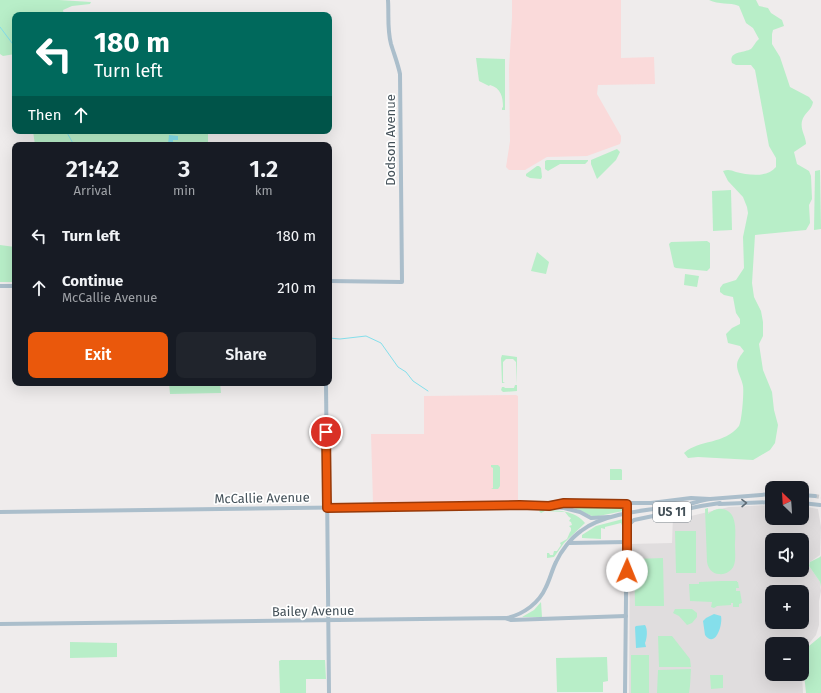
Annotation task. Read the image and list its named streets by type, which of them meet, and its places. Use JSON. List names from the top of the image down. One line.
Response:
{"streets":{"main road":["Dodson Avenue","McCallie Avenue","US 11","Bailey Avenue"]},"north":"top left","page":{"turn":["180 m","Turn left"],"then":"Then","eta":["21:42","Arrival","3","min","1.2","km"],"list":[{"name":"Turn left","value":"180 m"},{"name":"Continue","note":"McCallie Avenue","value":"210 m"}],"buttons":["Exit","Share"],"map_buttons":["+","−"]}}
